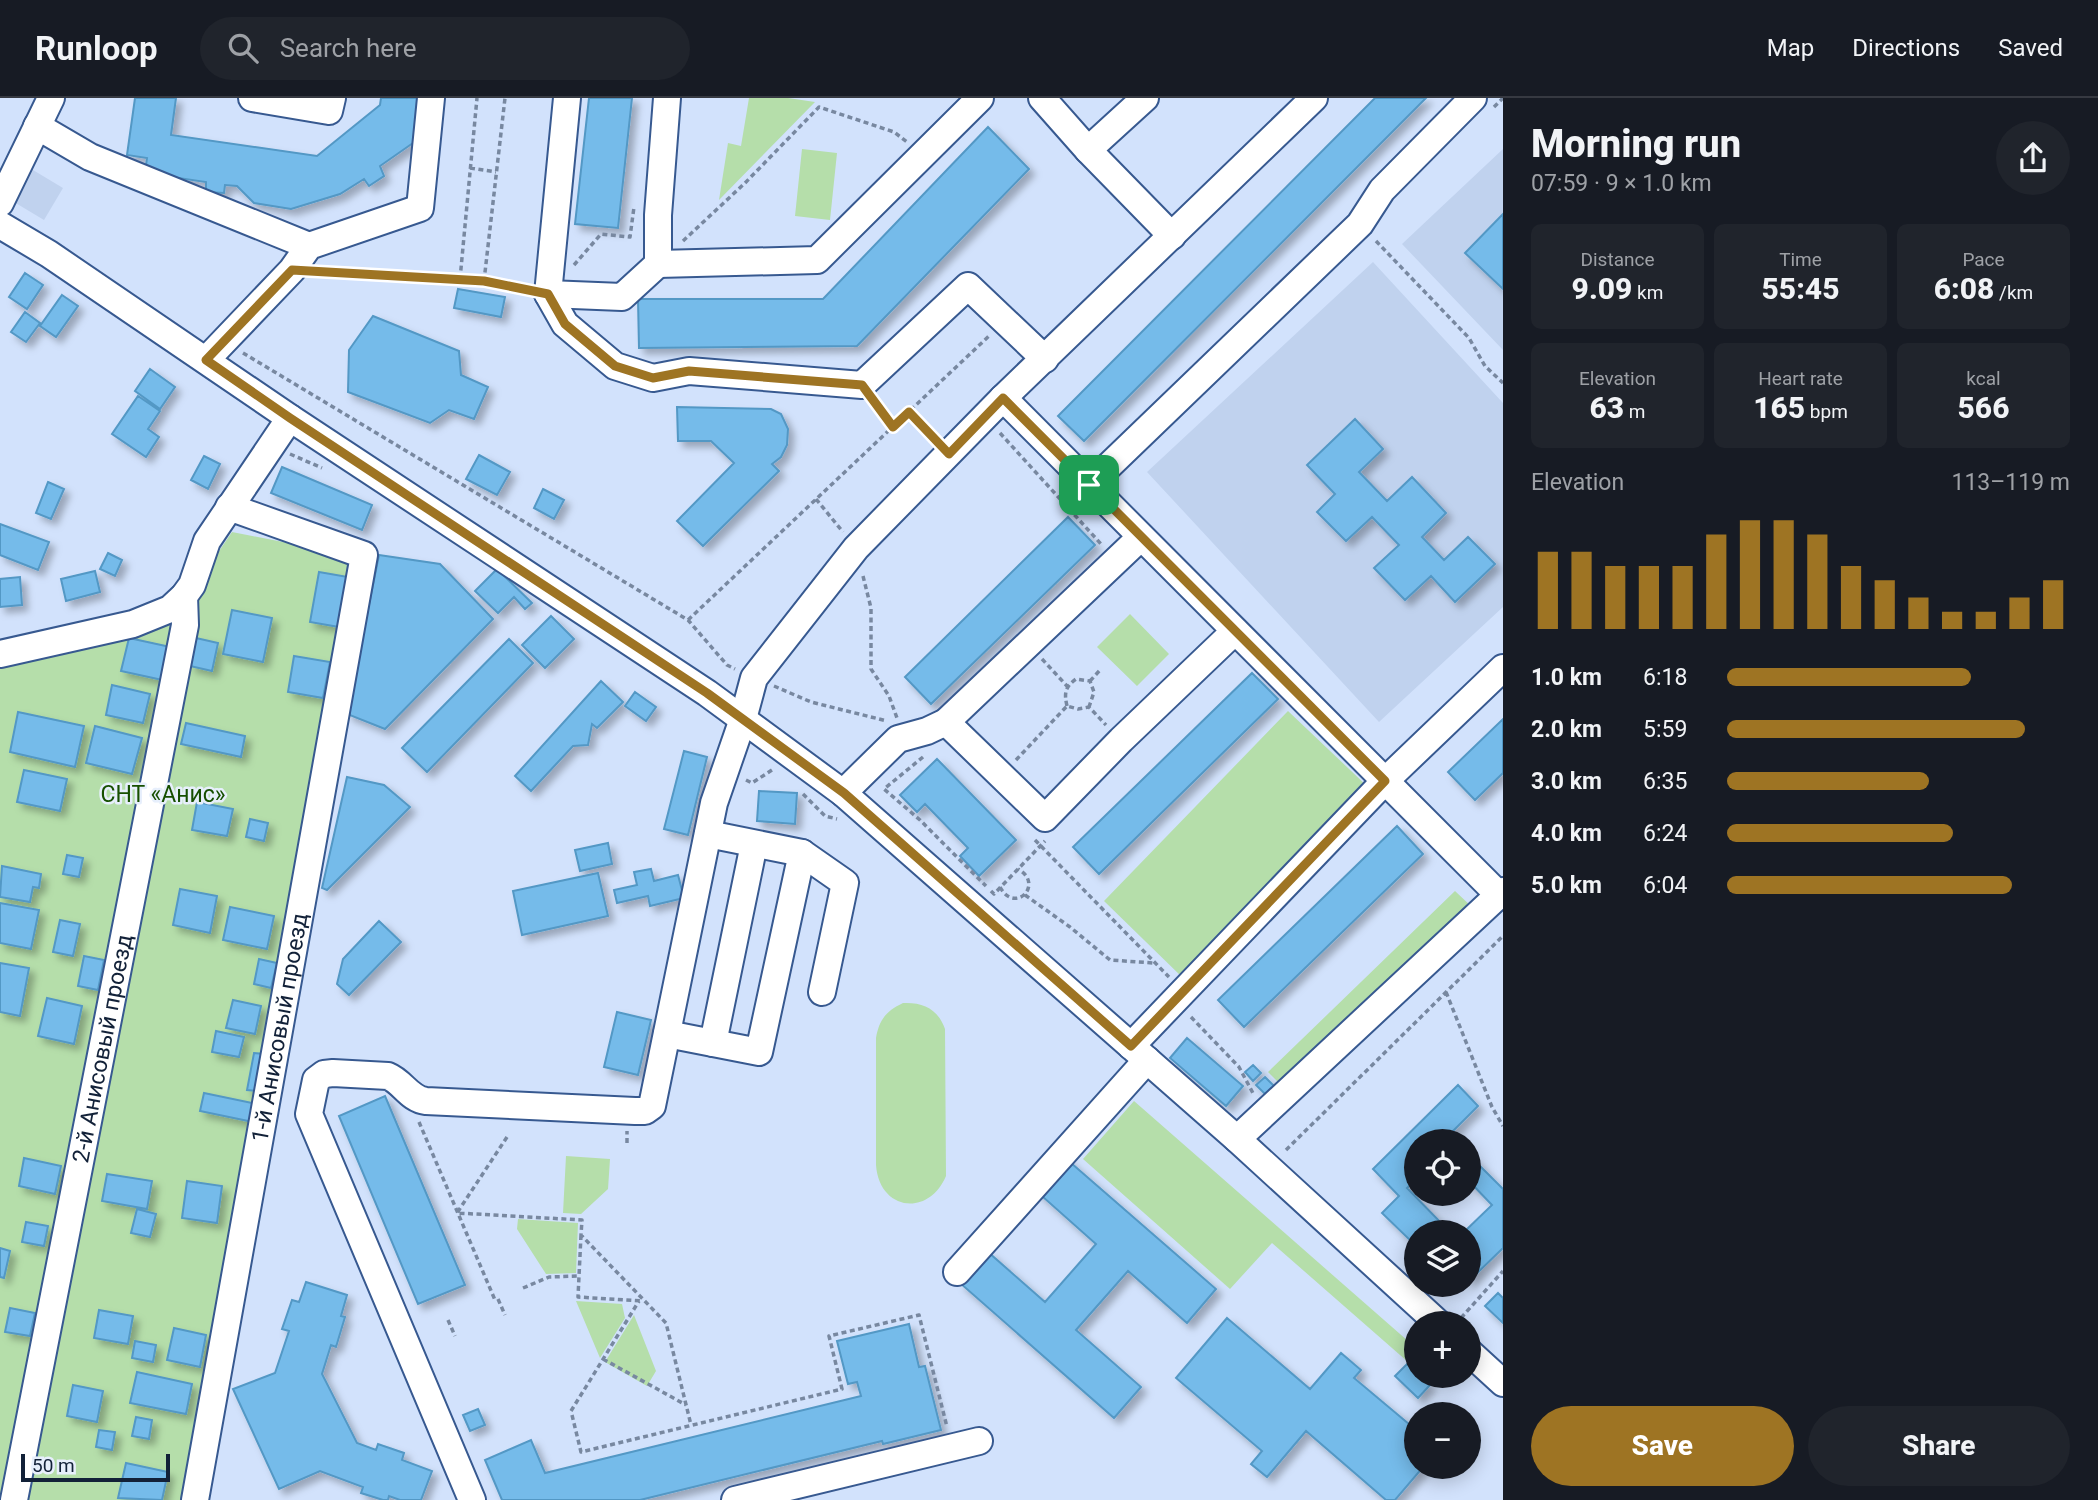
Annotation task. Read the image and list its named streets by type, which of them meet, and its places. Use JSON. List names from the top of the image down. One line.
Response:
{"streets":{"street":["1-й Анисовый проезд","2-й Анисовый проезд"]},"parks":["СНТ «Анис»"],"scale_bar":"50 m","page":{"header":"Runloop","search":"Search here","nav":["Map","Directions","Saved"],"heading":["Morning run","07:59 · 9 × 1.0 km"],"stats":[["Distance","9.09 km"],["Time","55:45"],["Pace","6:08 /km"],["Elevation","63 m"],["Heart rate","165 bpm"],["kcal","566"]],"chart":["Elevation","113–119 m"],"list":[{"name":"1.0 km","note":"6:18"},{"name":"2.0 km","note":"5:59"},{"name":"3.0 km","note":"6:35"},{"name":"4.0 km","note":"6:24"},{"name":"5.0 km","note":"6:04"}],"map_buttons":["+","−"],"buttons":["Save","Share"],"scale":"50 m"}}
